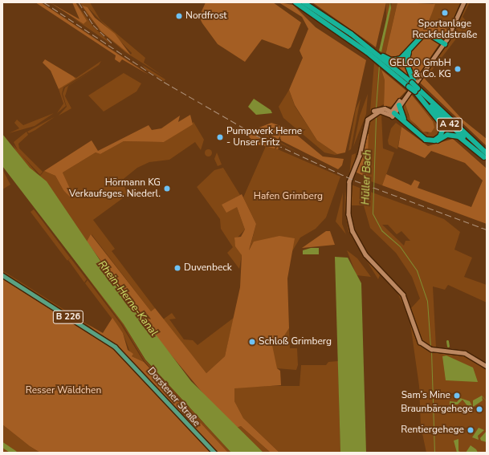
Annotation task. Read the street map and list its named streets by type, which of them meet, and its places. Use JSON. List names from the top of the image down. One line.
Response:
{"streets":{"highway":["A 42"],"main road":["B 226","Dorstener Straße"]},"water":["Hüller Bach","Rhein-Herne-Kanal"],"parks":["Hafen Grimberg","Resser Wäldchen"],"places":["Sportanlage Reckfeldstraße","Nordfrost","GELCO GmbH & Co. KG","Pumpwerk Herne - Unser Fritz","Hörmann KG Verkaufsges. Niederl.","Duvenbeck","Schloß Grimberg","Sam’s Mine","Braunbärgehege","Rentiergehege"]}
